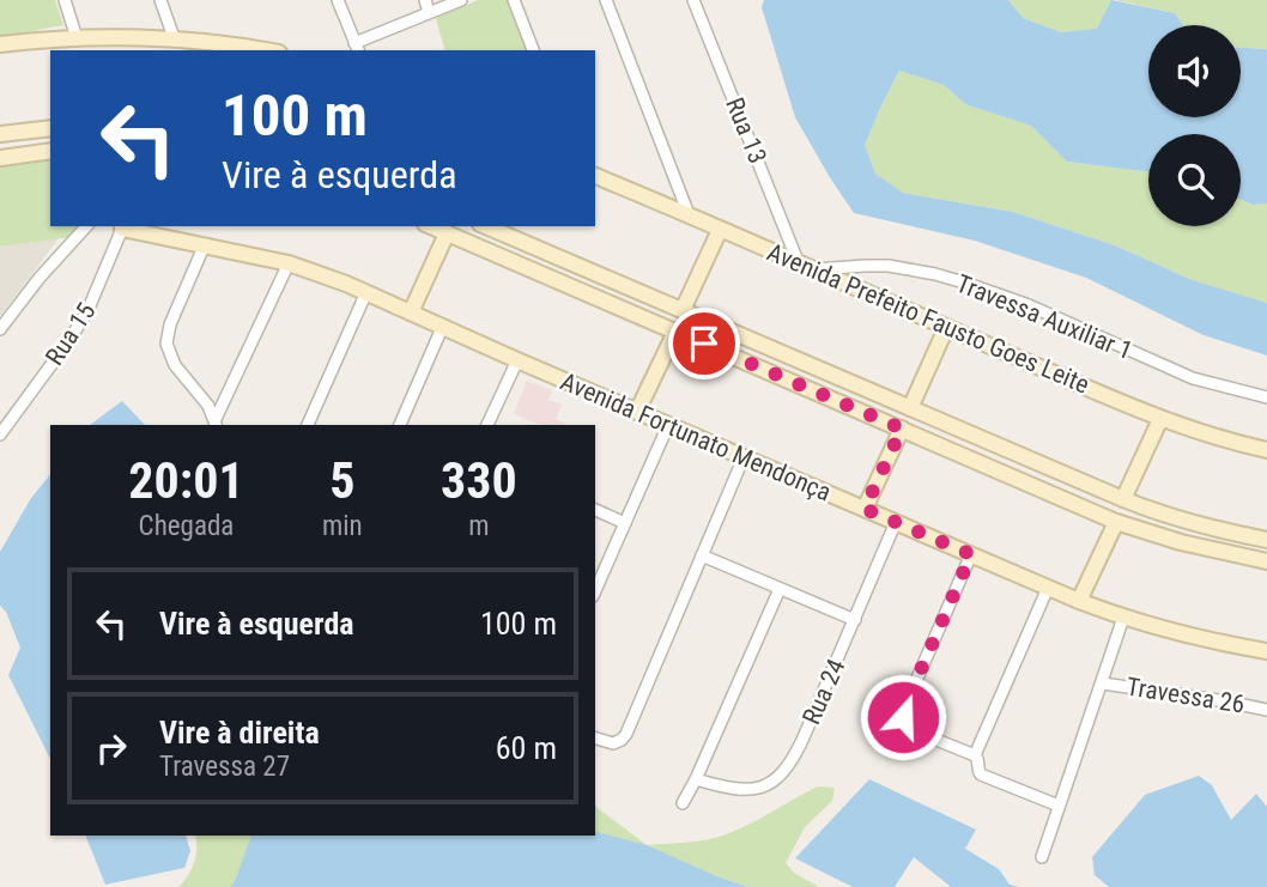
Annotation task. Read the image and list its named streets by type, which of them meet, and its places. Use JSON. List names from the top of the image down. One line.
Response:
{"streets":{"street":["Rua 13","Travessa Auxiliar 1","Avenida Prefeito Fausto Goes Leite","Rua 15","Avenida Fortunato Mendonça","Rua 24","Travessa 26"]},"crossings":[["Rua 13","Avenida Prefeito Fausto Goes Leite"],["Travessa Auxiliar 1","Avenida Prefeito Fausto Goes Leite"],["Rua 15","Avenida Fortunato Mendonça"],["Avenida Fortunato Mendonça","Rua 24"]],"page":{"turn":["100 m","Vire à esquerda"],"eta":["20:01","Chegada","5","min","330","m"],"list":[{"name":"Vire à esquerda","value":"100 m"},{"name":"Vire à direita","note":"Travessa 27","value":"60 m"}]}}
